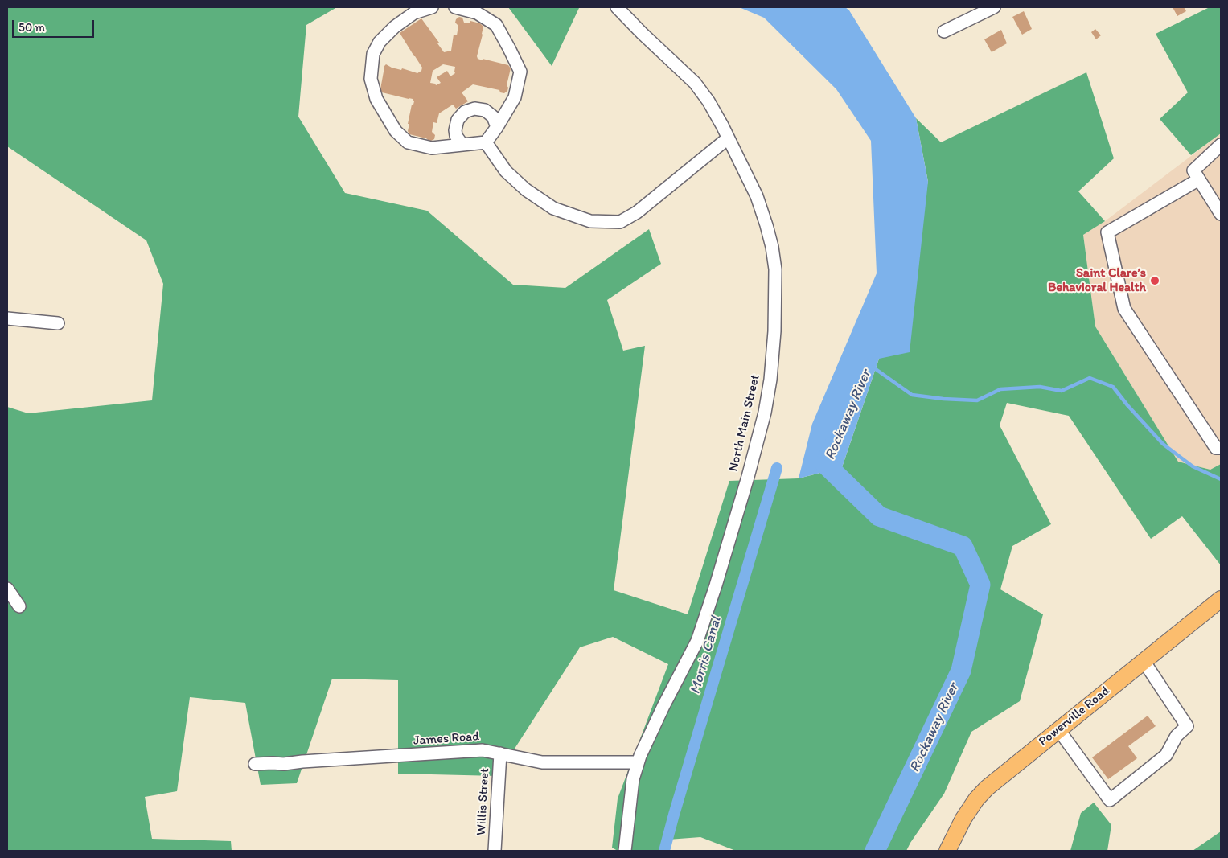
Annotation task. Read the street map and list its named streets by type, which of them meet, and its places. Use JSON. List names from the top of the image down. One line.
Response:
{"streets":{"main road":["Powerville Road"],"street":["North Main Street","James Road","Willis Street"]},"crossings":[["North Main Street","James Road"],["James Road","Willis Street"]],"water":["Rockaway River","Morris Canal"],"places":["Saint Clare’s Behavioral Health"],"scale_bar":"50 m"}
